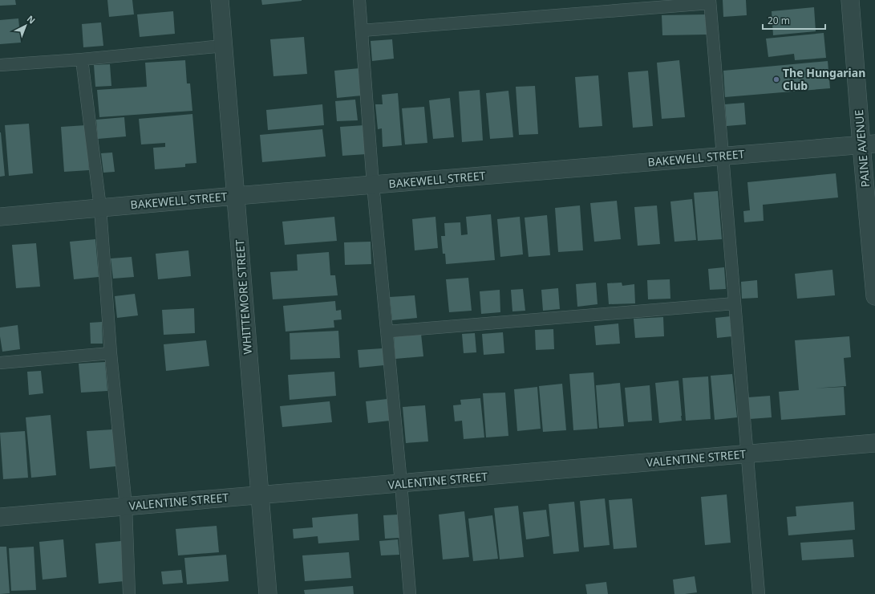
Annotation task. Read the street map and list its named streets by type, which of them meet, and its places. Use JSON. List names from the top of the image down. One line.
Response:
{"streets":{"street":["PAINE AVENUE","BAKEWELL STREET","WHITTEMORE STREET","VALENTINE STREET"]},"crossings":[["PAINE AVENUE","BAKEWELL STREET"],["BAKEWELL STREET","WHITTEMORE STREET"],["WHITTEMORE STREET","VALENTINE STREET"]],"places":["The Hungarian Club"],"scale_bar":"20 m","north":"top right"}
